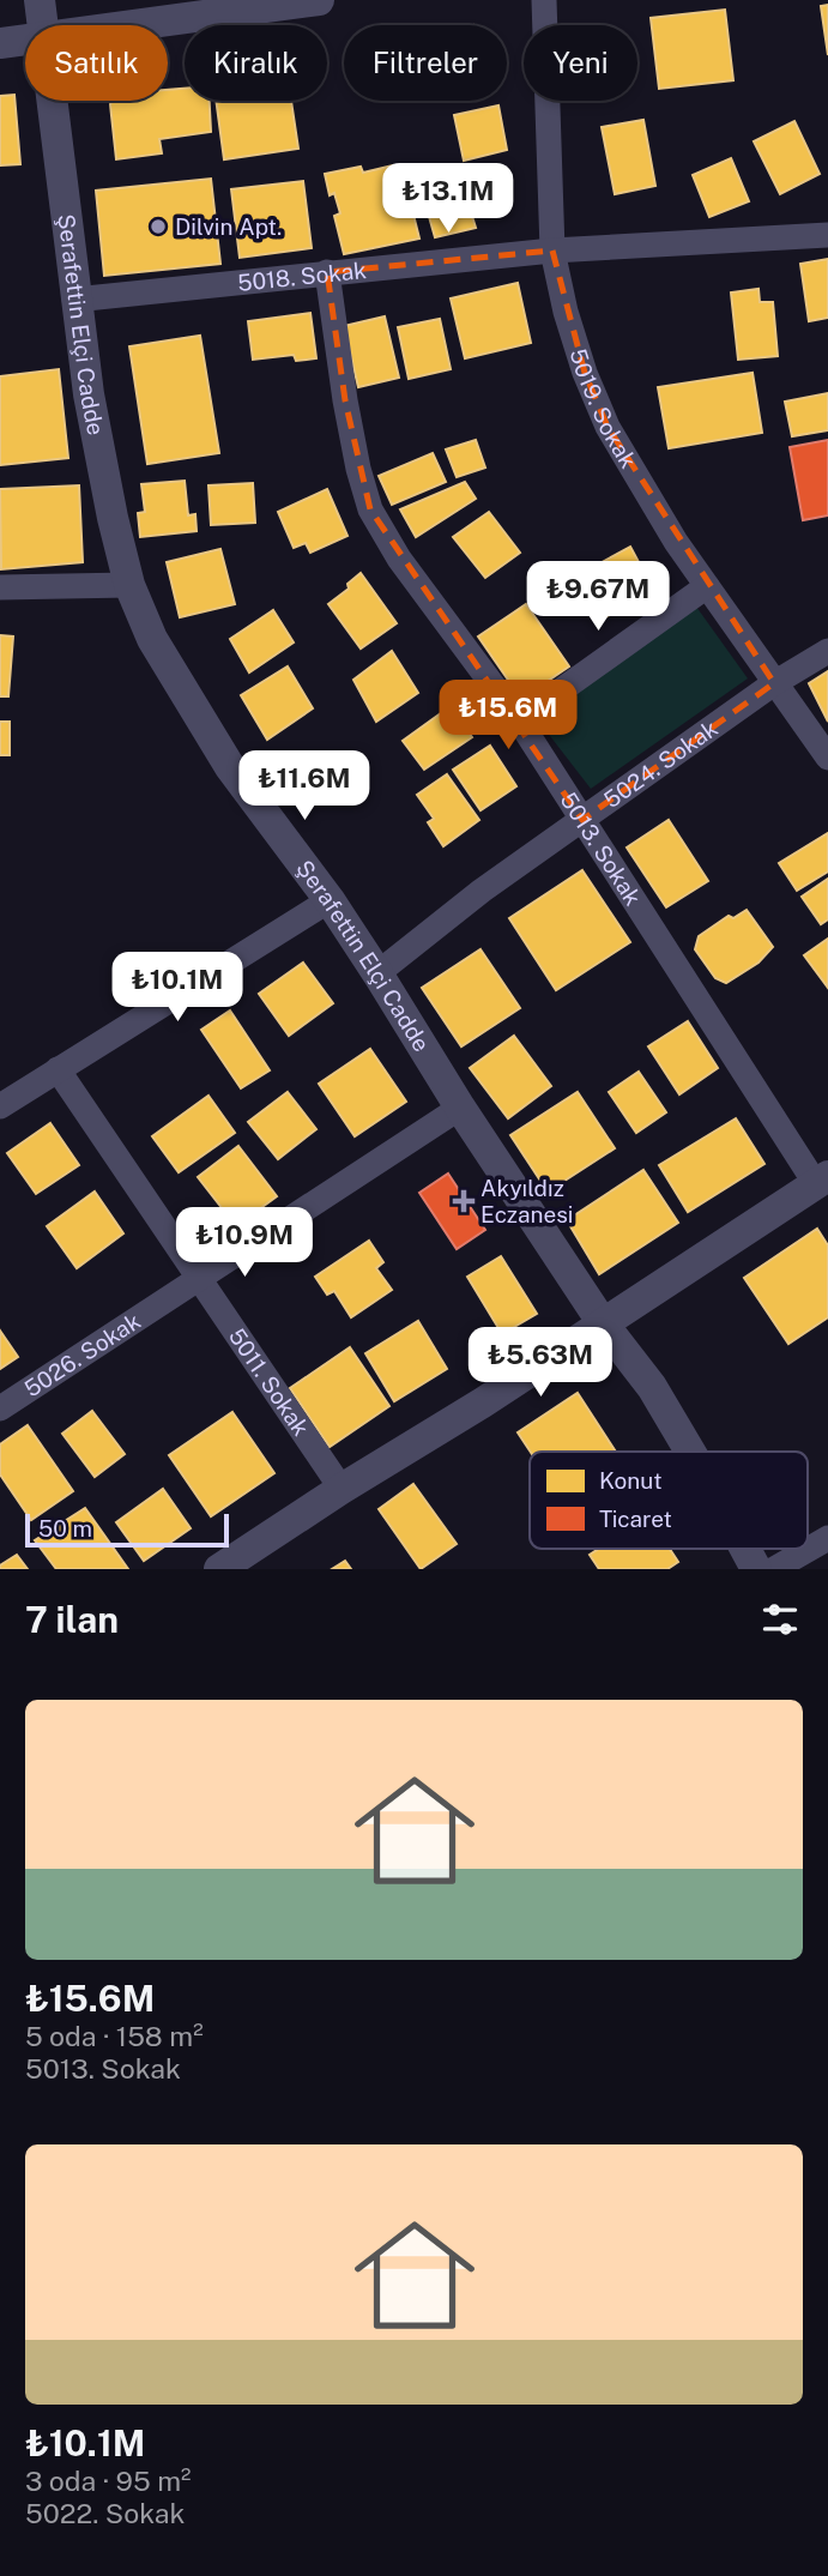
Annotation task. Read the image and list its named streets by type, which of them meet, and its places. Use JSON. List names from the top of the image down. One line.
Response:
{"streets":{"street":["5018. Sokak","Şerafettin Elçi Cadde","5019. Sokak","5024. Sokak","5013. Sokak","5026. Sokak","5011. Sokak"]},"crossings":[["5018. Sokak","Şerafettin Elçi Cadde"],["5018. Sokak","5019. Sokak"],["5018. Sokak","5013. Sokak"],["Şerafettin Elçi Cadde","5024. Sokak"],["Şerafettin Elçi Cadde","5026. Sokak"],["5019. Sokak","5024. Sokak"],["5024. Sokak","5013. Sokak"],["5026. Sokak","5011. Sokak"]],"places":{"other":["Dilvin Apt."],"health":["Akyıldız Eczanesi"]},"legend":["Konut","Ticaret"],"scale_bar":"50 m","page":{"chip":["Satılık","Kiralık","Filtreler","Yeni"],"price":["₺13.1M","₺9.67M","₺15.6M","₺11.6M","₺10.1M","₺10.9M","₺5.63M"],"scale":"50 m","heading":"7 ilan","list":[{"name":"₺15.6M","note":"5 oda · 158 m² · 5013. Sokak"},{"name":"₺10.1M","note":"3 oda · 95 m² · 5022. Sokak"}]}}
